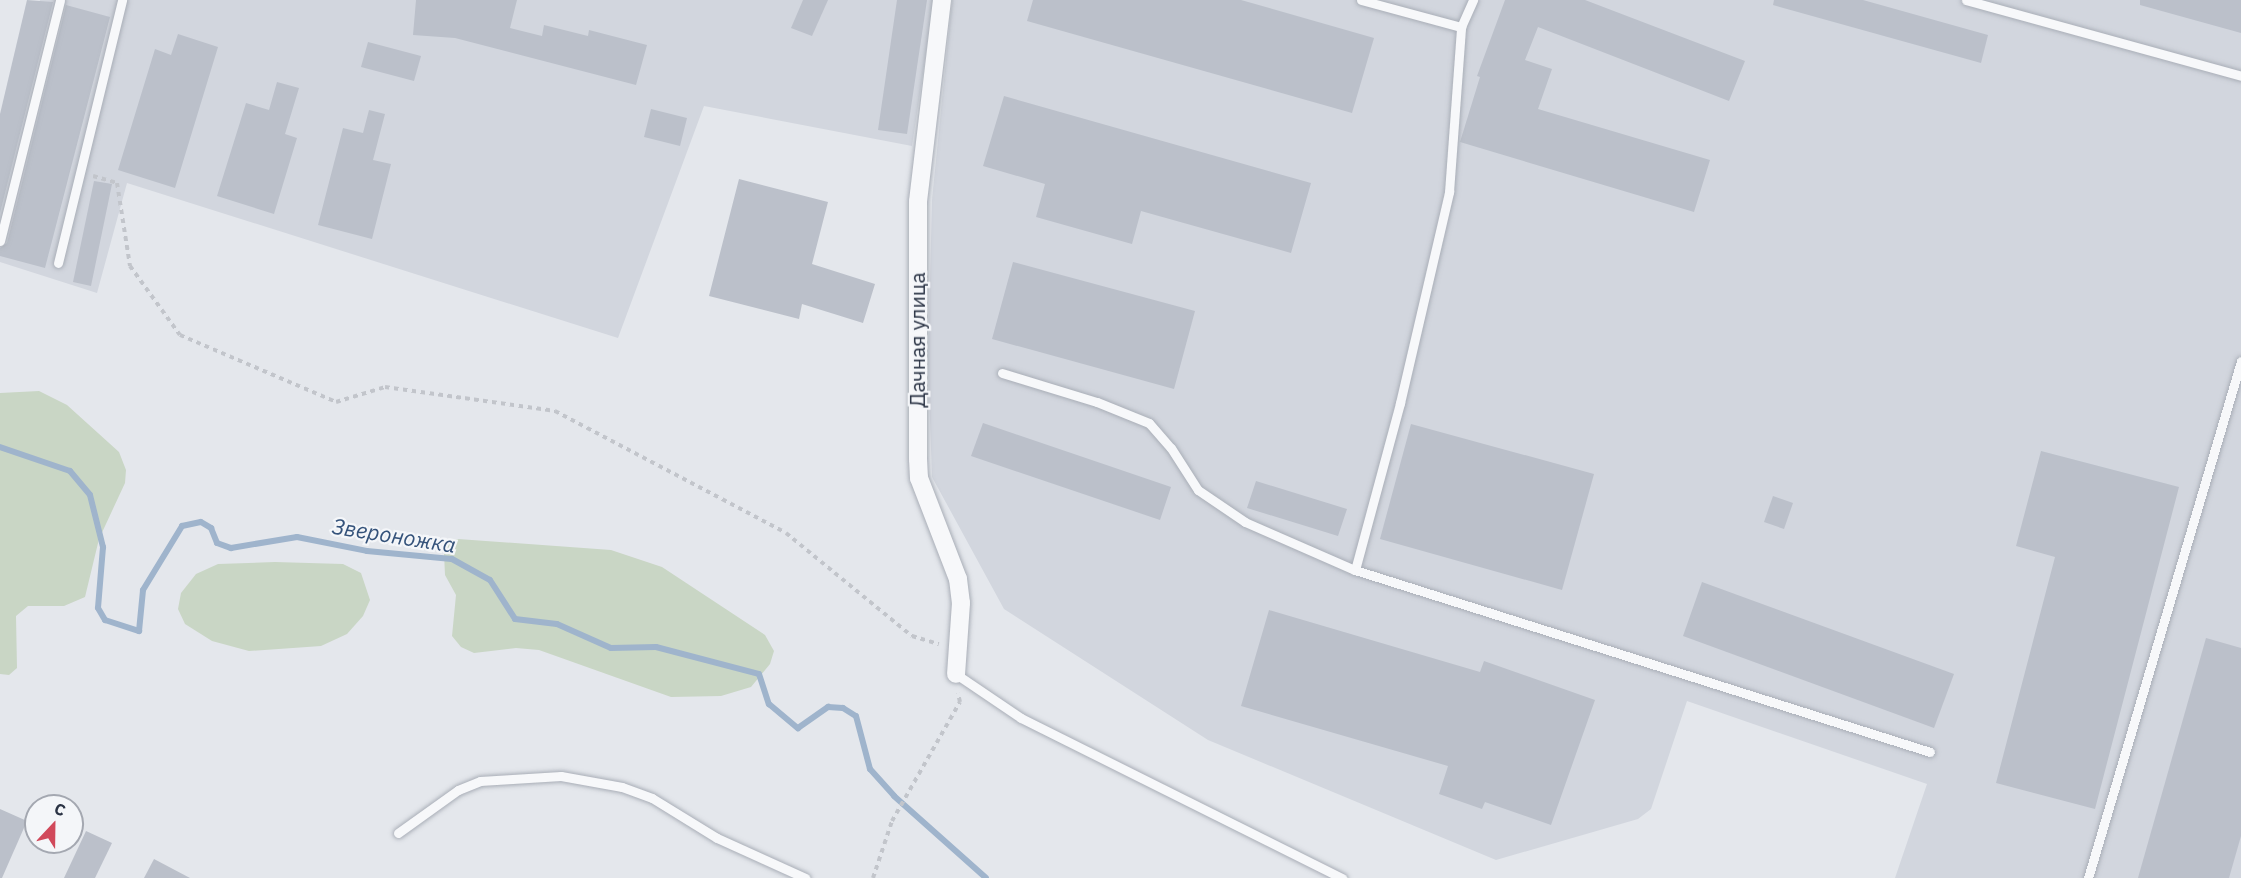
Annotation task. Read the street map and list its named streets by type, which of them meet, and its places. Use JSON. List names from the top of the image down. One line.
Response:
{"streets":{"street":["Дачная улица"]},"water":["Звероножка"],"north":"top"}
